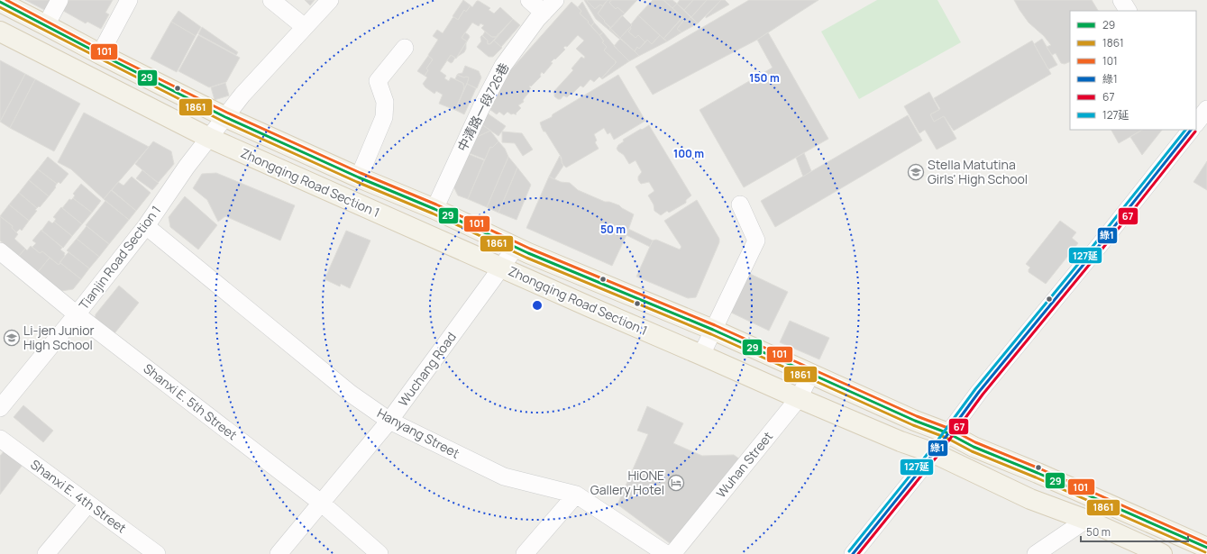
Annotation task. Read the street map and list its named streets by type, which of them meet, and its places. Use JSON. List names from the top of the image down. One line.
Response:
{"streets":{"main road":["Zhongqing Road Section 1"],"street":["中清路一段726巷","Tianjin Road Section 1","Wuchang Road","Shanxi E. 5th Street","Hanyang Street","Wuhan Street","Shanxi E. 4th Street"]},"crossings":[["中清路一段726巷","Zhongqing Road Section 1"],["Zhongqing Road Section 1","Tianjin Road Section 1"],["Zhongqing Road Section 1","Wuchang Road"],["Zhongqing Road Section 1","Wuhan Street"],["Tianjin Road Section 1","Shanxi E. 5th Street"],["Tianjin Road Section 1","Hanyang Street"],["Wuchang Road","Shanxi E. 5th Street"],["Wuchang Road","Hanyang Street"]],"places":{"school or university":["Stella Matutina Girls' High School","Li-jen Junior High School"],"hotel":["HiONE Gallery Hotel"]},"lines":["transit line 101","transit line 29","transit line 1861","transit line 綠1","transit line 127延","transit line 67"],"legend":["29","1861","101","綠1","67","127延"],"scale_bar":"50 m","rings":["150 m","100 m","50 m"]}
